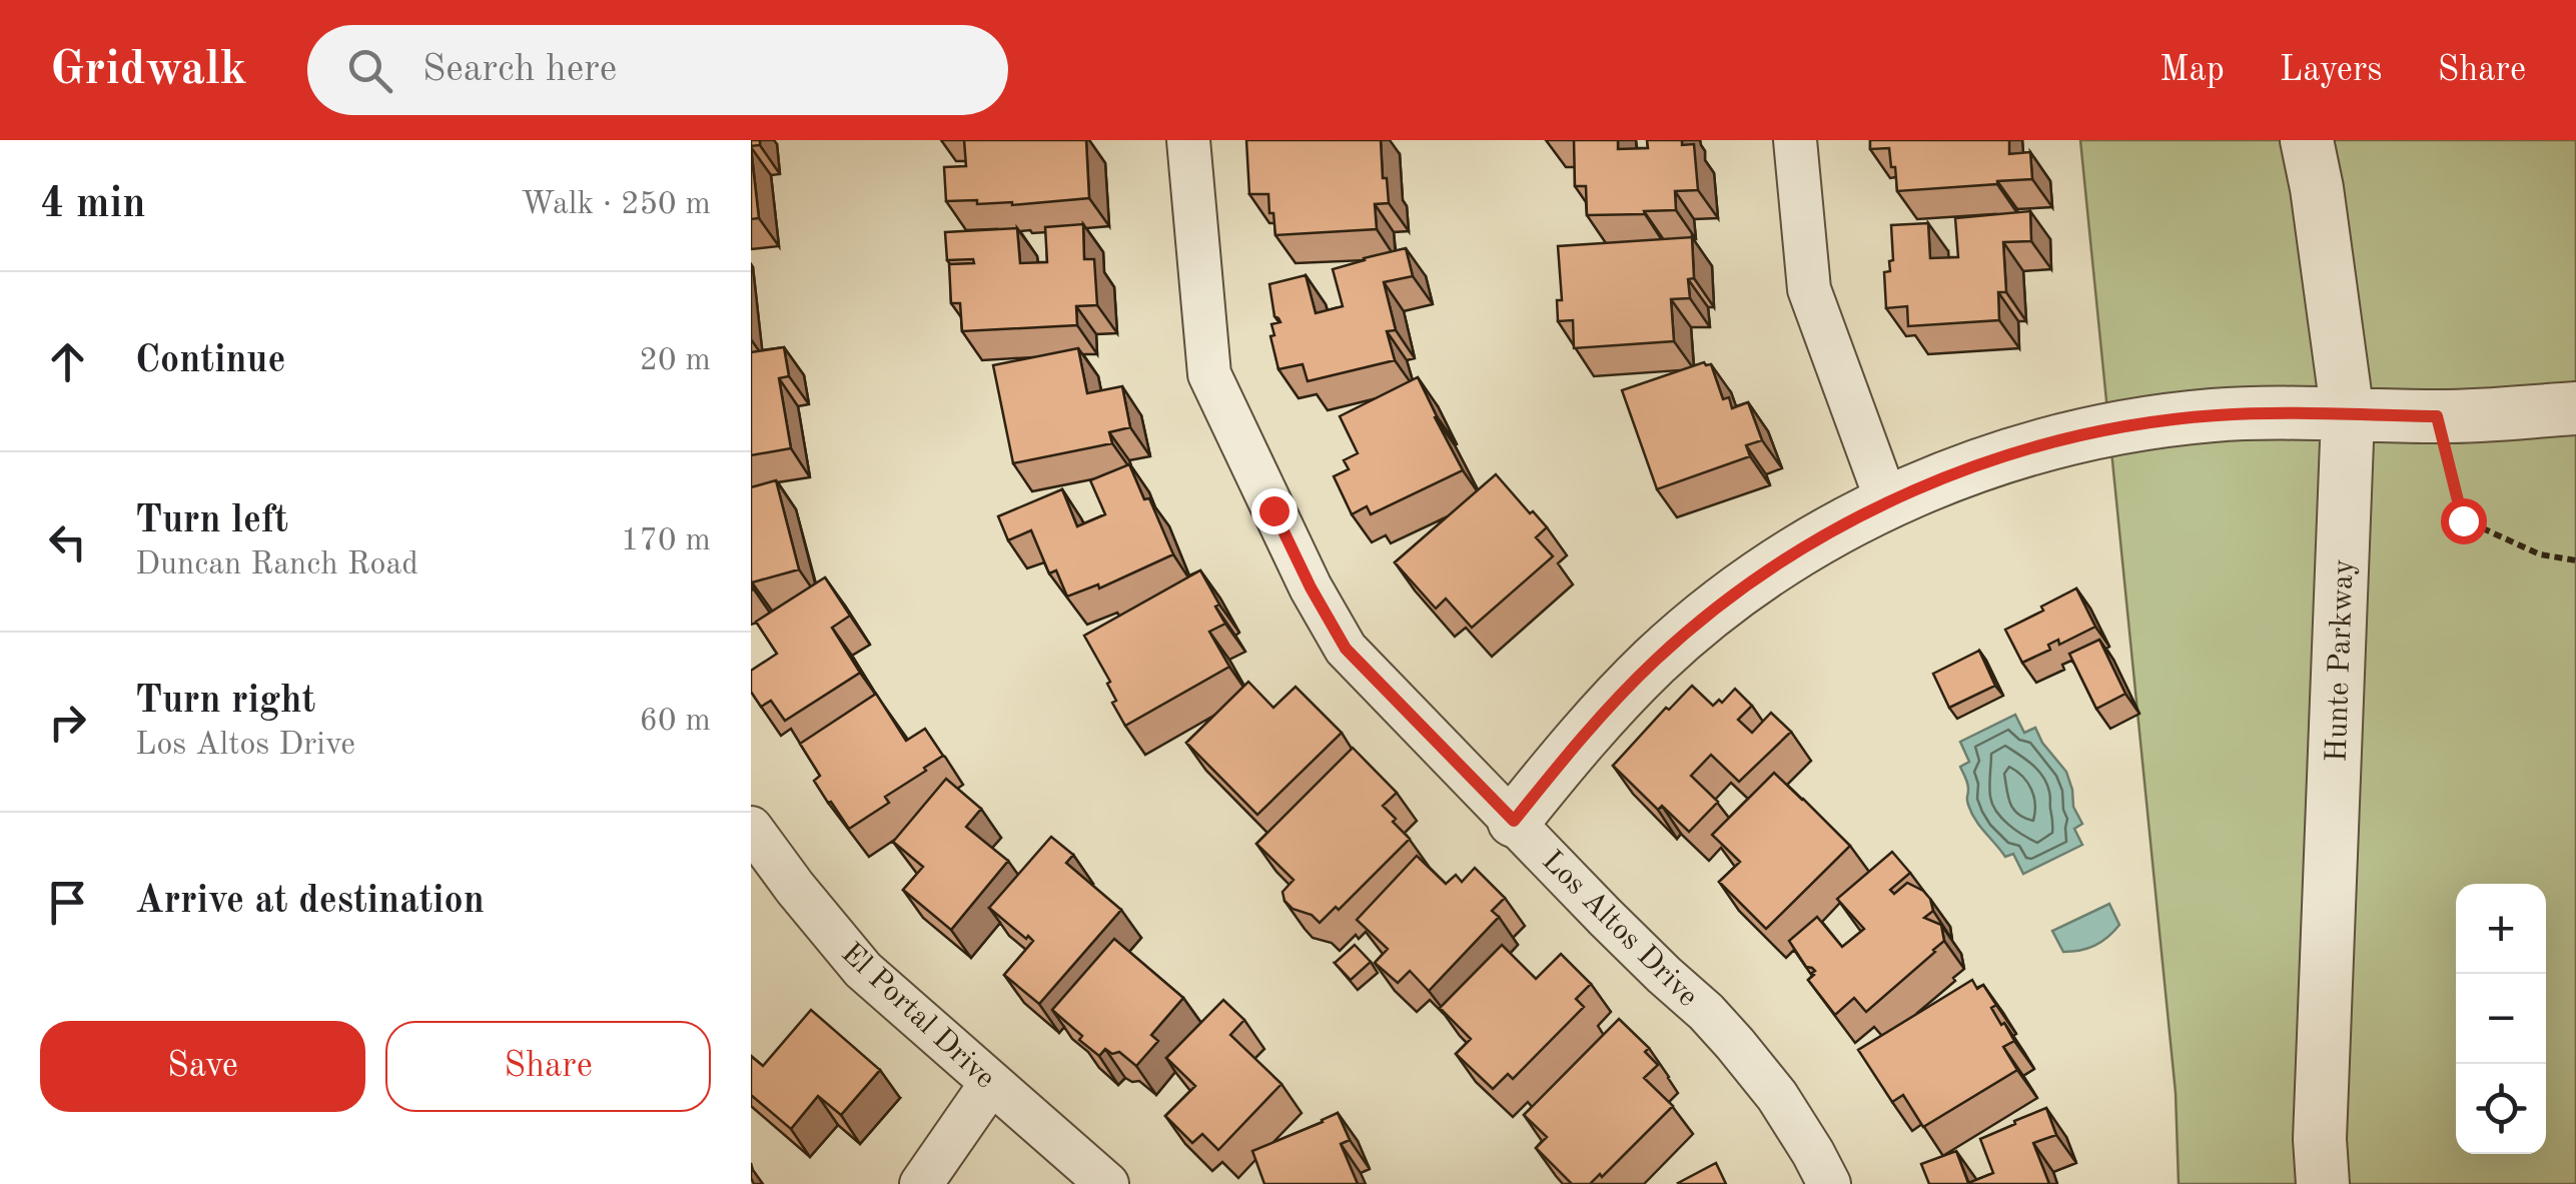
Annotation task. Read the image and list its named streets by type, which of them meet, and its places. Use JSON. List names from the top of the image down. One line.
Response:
{"streets":{"street":["Hunte Parkway","Los Altos Drive","El Portal Drive"]},"page":{"header":"Gridwalk","search":"Search here","nav":["Map","Layers","Share"],"heading":["4 min","Walk · 250 m"],"list":[["Continue","20 m"],["Turn left","Duncan Ranch Road","170 m"],["Turn right","Los Altos Drive","60 m"],"Arrive at destination"],"map_buttons":["+","−"],"buttons":["Save","Share"]}}
